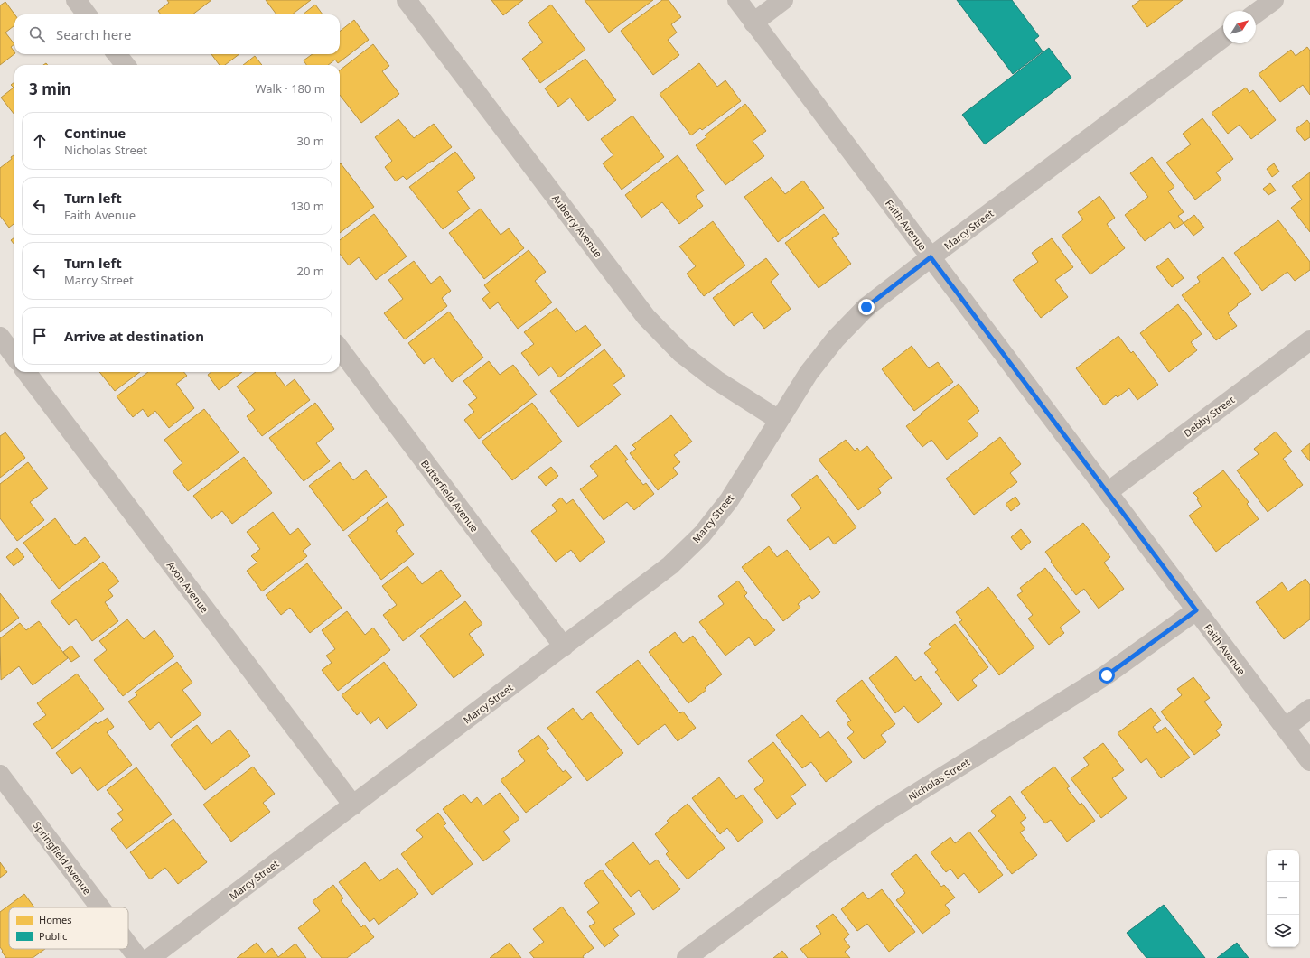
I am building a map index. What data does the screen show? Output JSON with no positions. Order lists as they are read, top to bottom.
{
  "streets": {
    "street": [
      "Faith Avenue",
      "Auberry Avenue",
      "Marcy Street",
      "Debby Street",
      "Butterfield Avenue",
      "Avon Avenue",
      "Nicholas Street",
      "Springfield Avenue"
    ]
  },
  "crossings": [
    ["Faith Avenue", "Marcy Street"],
    ["Faith Avenue", "Debby Street"],
    ["Faith Avenue", "Nicholas Street"],
    ["Auberry Avenue", "Marcy Street"],
    ["Marcy Street", "Butterfield Avenue"],
    ["Marcy Street", "Avon Avenue"]
  ],
  "legend": ["Homes", "Public"],
  "north": "top right",
  "page": {
    "search": "Search here",
    "heading": ["3 min", "Walk · 180 m"],
    "list": [
      ["Continue", "Nicholas Street", "30 m"],
      ["Turn left", "Faith Avenue", "130 m"],
      ["Turn left", "Marcy Street", "20 m"],
      "Arrive at destination"
    ],
    "map_buttons": ["+", "−"]
  }
}
